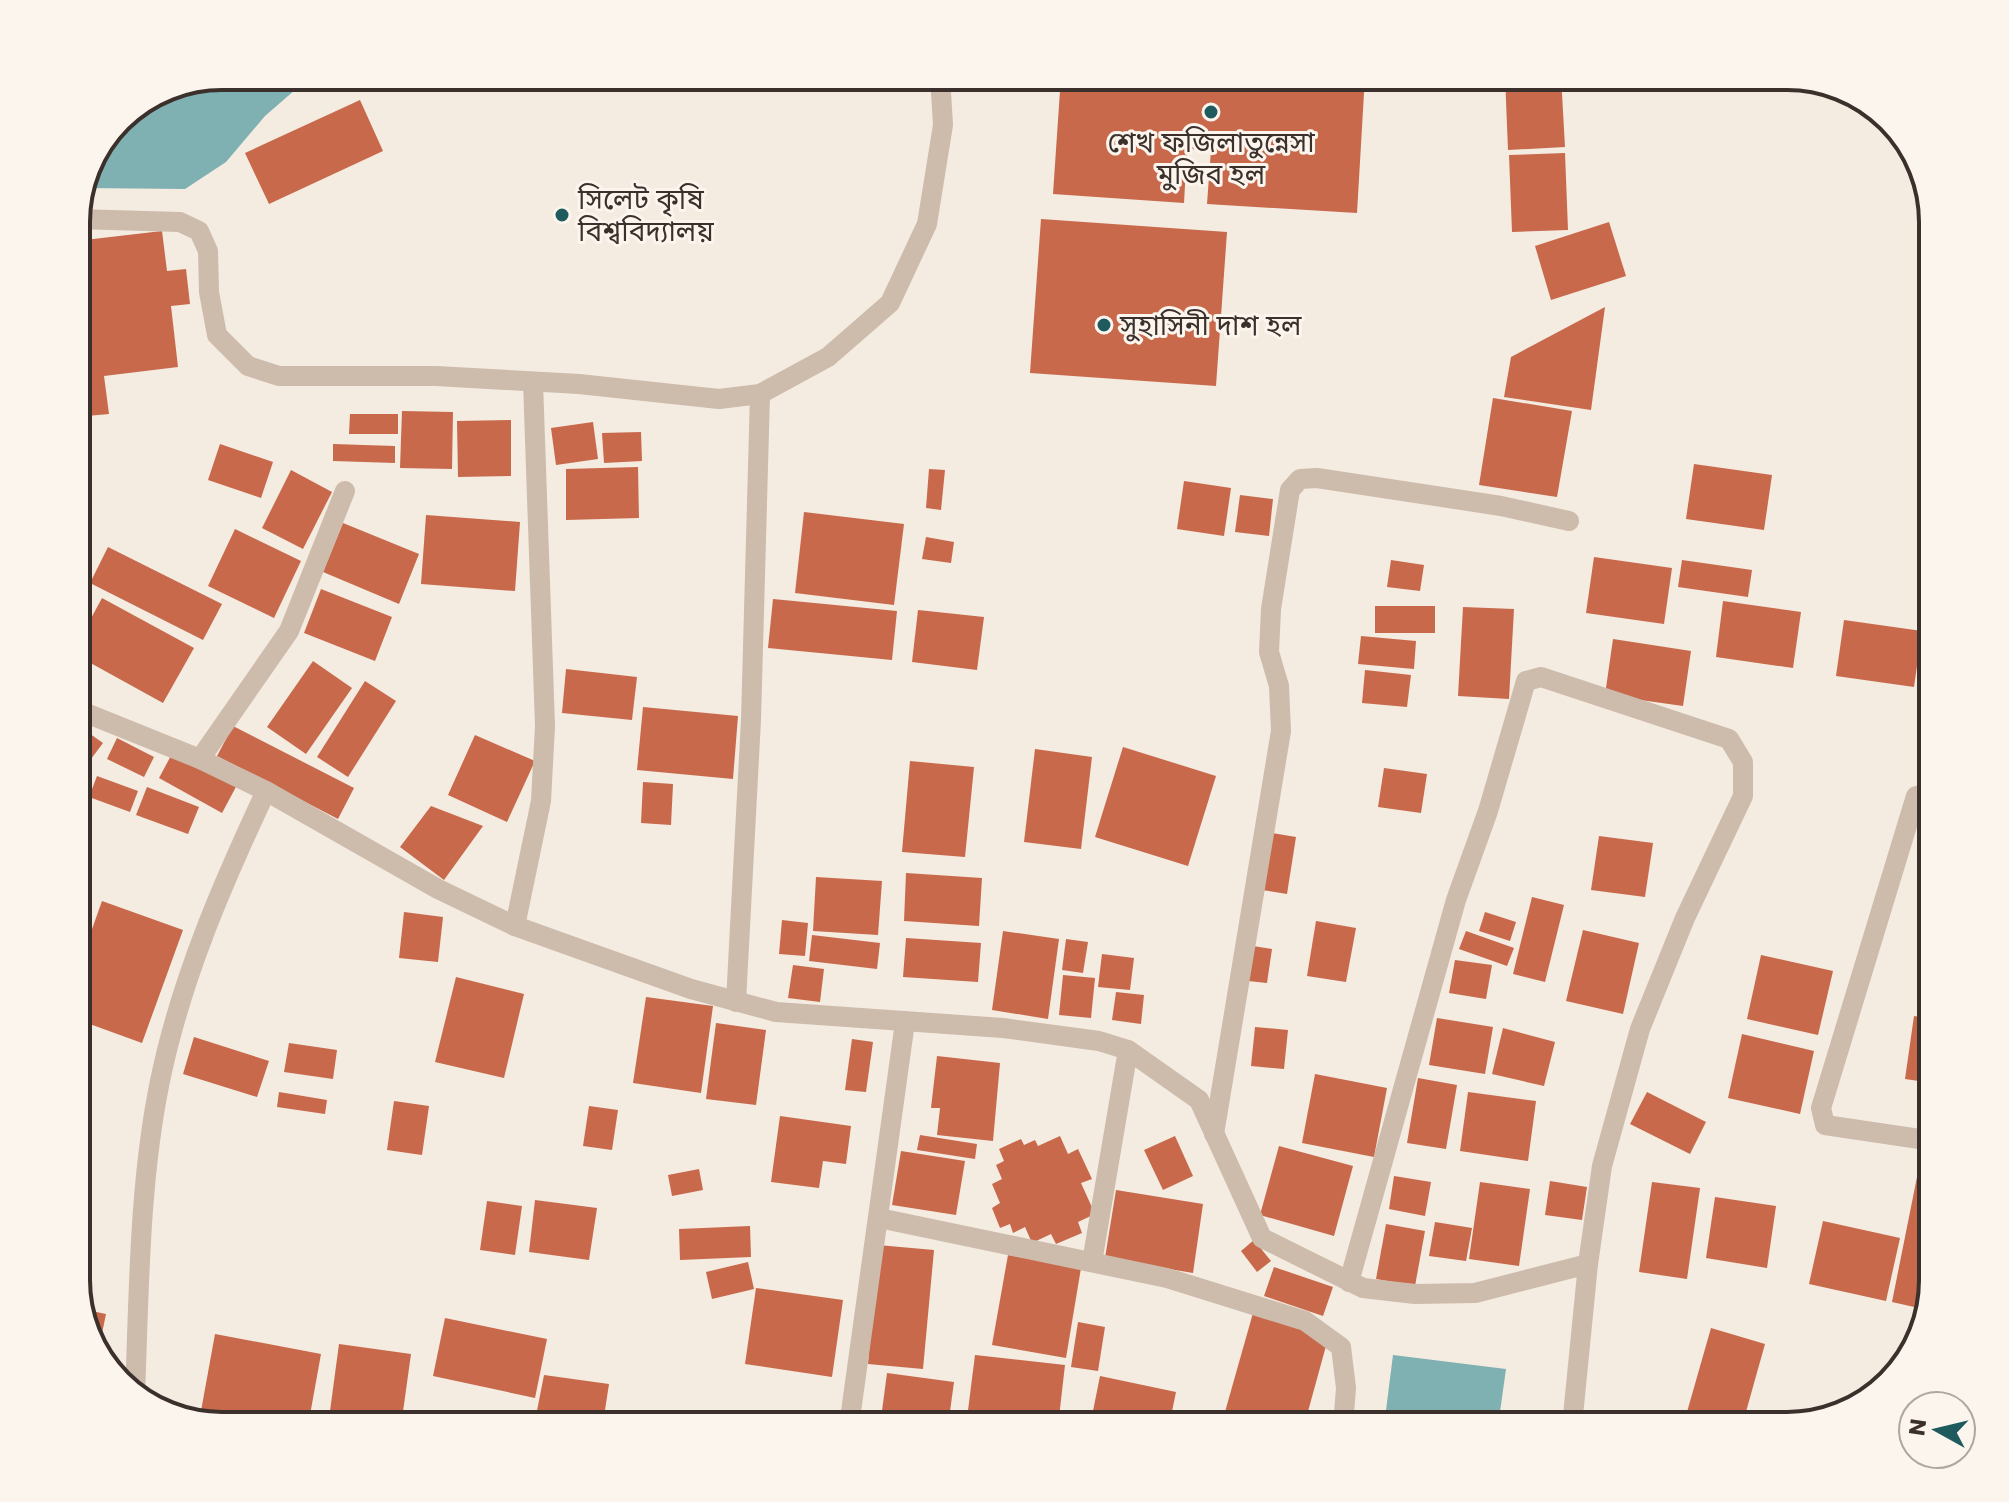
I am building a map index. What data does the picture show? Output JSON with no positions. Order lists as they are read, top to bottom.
{
  "places": ["শেখ ফজিলাতুন্নেসা মুজিব হল", "সিলেট কৃষি বিশ্ববিদ্যালয়", "সুহাসিনী দাশ হল"],
  "north": "left"
}
